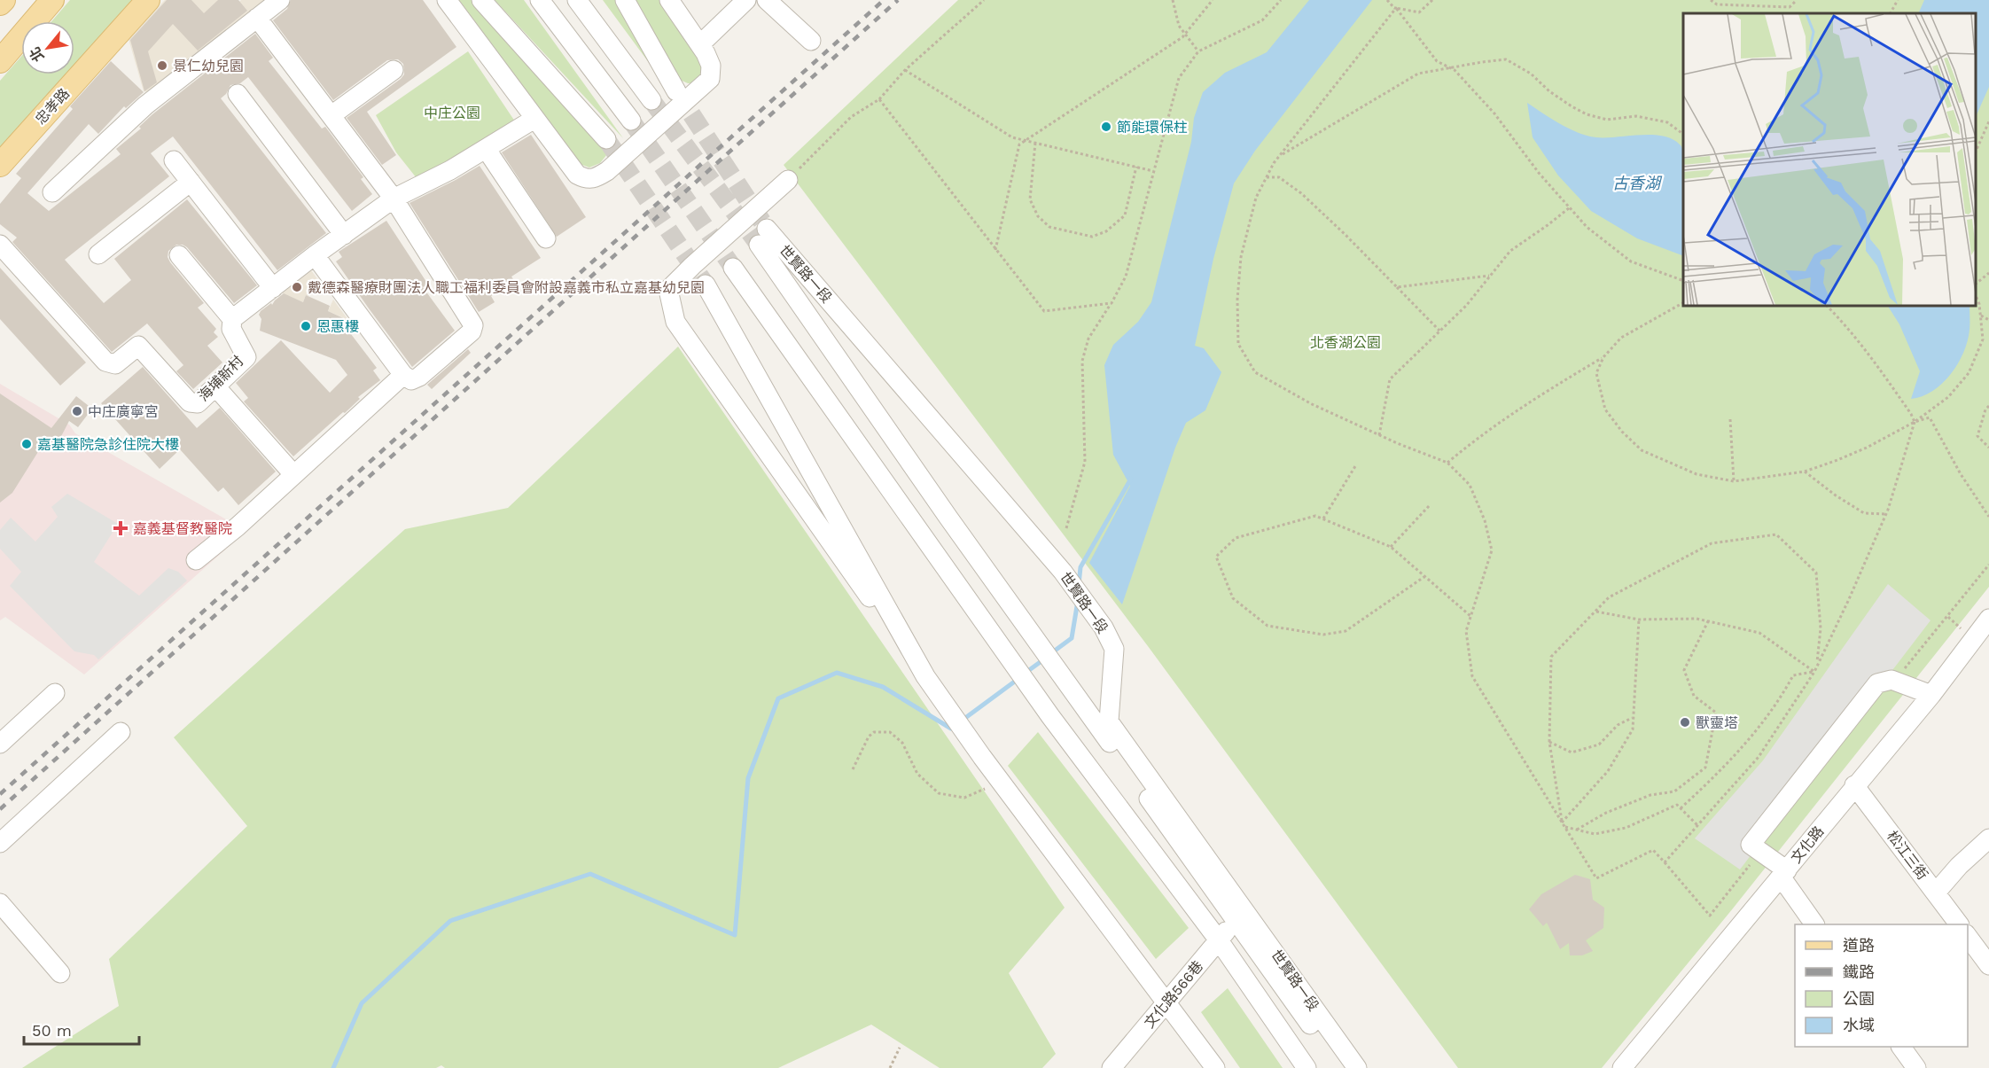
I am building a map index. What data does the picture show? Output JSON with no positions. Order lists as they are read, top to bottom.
{
  "streets": {
    "main road": ["忠孝路"],
    "street": [
      "世賢路一段",
      "海埔新村",
      "文化路",
      "松江三街",
      "文化路566巷"
    ]
  },
  "crossings": [
    ["世賢路一段", "文化路566巷"],
    ["文化路", "松江三街"]
  ],
  "water": ["古香湖"],
  "parks": ["中庄公園", "北香湖公園"],
  "places": {
    "other": [
      "景仁幼兒園",
      "節能環保柱",
      "戴德森醫療財團法人職工福利委員會附設嘉義市私立嘉基幼兒園",
      "恩惠樓",
      "中庄廣寧宮",
      "嘉基醫院急診住院大樓",
      "獸靈塔"
    ],
    "health": ["嘉義基督教醫院"]
  },
  "legend": [
    "道路",
    "鐵路",
    "公園",
    "水域"
  ],
  "scale_bar": "50 m",
  "north": "bottom left"
}
